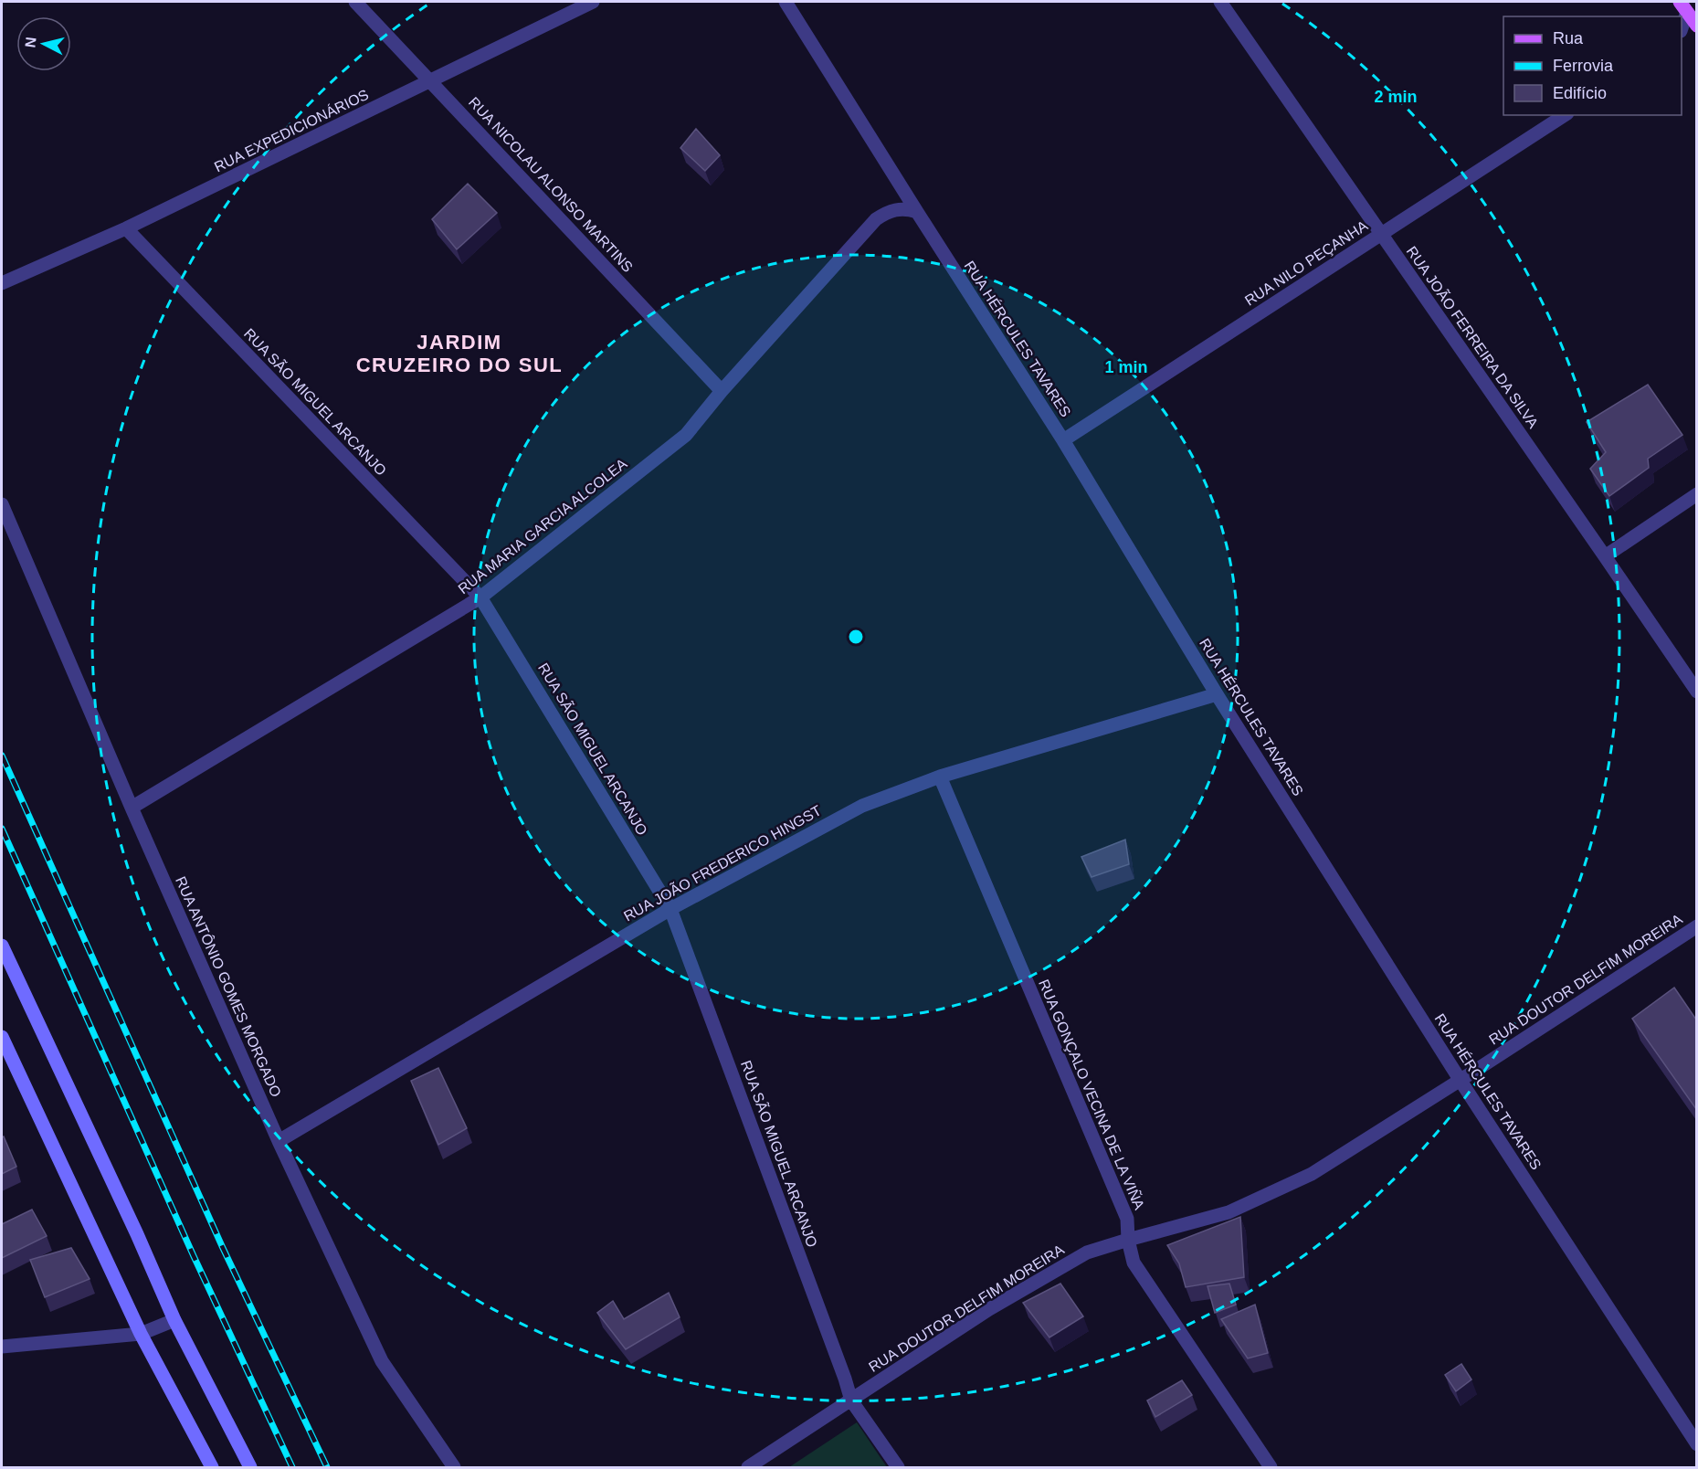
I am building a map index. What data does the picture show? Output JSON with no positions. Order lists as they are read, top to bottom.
{
  "streets": {
    "street": [
      "RUA EXPEDICIONÁRIOS",
      "RUA NICOLAU ALONSO MARTINS",
      "RUA NILO PEÇANHA",
      "RUA JOÃO FERREIRA DA SILVA",
      "RUA HÉRCULES TAVARES",
      "RUA SÃO MIGUEL ARCANJO",
      "RUA MARIA GARCIA ALCOLEA",
      "RUA JOÃO FREDERICO HINGST",
      "RUA DOUTOR DELFIM MOREIRA",
      "RUA ANTÔNIO GOMES MORGADO",
      "RUA GONÇALO VECINA DE LA VIÑA"
    ]
  },
  "crossings": [
    ["RUA EXPEDICIONÁRIOS", "RUA NICOLAU ALONSO MARTINS"],
    ["RUA EXPEDICIONÁRIOS", "RUA SÃO MIGUEL ARCANJO"],
    ["RUA NICOLAU ALONSO MARTINS", "RUA MARIA GARCIA ALCOLEA"],
    ["RUA NILO PEÇANHA", "RUA JOÃO FERREIRA DA SILVA"],
    ["RUA NILO PEÇANHA", "RUA HÉRCULES TAVARES"],
    ["RUA HÉRCULES TAVARES", "RUA MARIA GARCIA ALCOLEA"],
    ["RUA HÉRCULES TAVARES", "RUA JOÃO FREDERICO HINGST"],
    ["RUA HÉRCULES TAVARES", "RUA DOUTOR DELFIM MOREIRA"],
    ["RUA SÃO MIGUEL ARCANJO", "RUA MARIA GARCIA ALCOLEA"],
    ["RUA SÃO MIGUEL ARCANJO", "RUA JOÃO FREDERICO HINGST"],
    ["RUA SÃO MIGUEL ARCANJO", "RUA DOUTOR DELFIM MOREIRA"],
    ["RUA MARIA GARCIA ALCOLEA", "RUA ANTÔNIO GOMES MORGADO"],
    ["RUA JOÃO FREDERICO HINGST", "RUA ANTÔNIO GOMES MORGADO"],
    ["RUA JOÃO FREDERICO HINGST", "RUA GONÇALO VECINA DE LA VIÑA"],
    ["RUA DOUTOR DELFIM MOREIRA", "RUA GONÇALO VECINA DE LA VIÑA"]
  ],
  "districts": ["JARDIM CRUZEIRO DO SUL"],
  "legend": ["Rua", "Ferrovia", "Edifício"],
  "north": "left",
  "rings": ["2 min", "1 min"]
}
